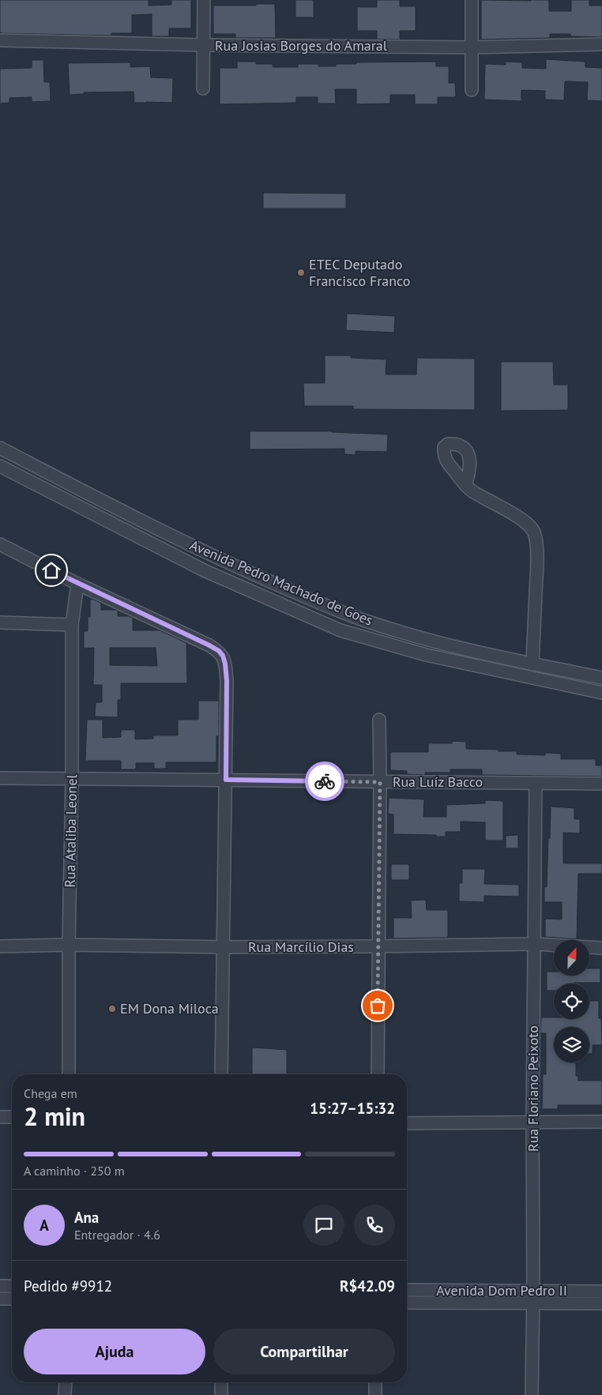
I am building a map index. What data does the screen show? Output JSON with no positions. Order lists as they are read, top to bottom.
{
  "streets": {
    "street": [
      "Rua Josias Borges do Amaral",
      "Avenida Pedro Machado de Goes",
      "Rua Luíz Bacco",
      "Rua Ataliba Leonel",
      "Rua Marcílio Dias",
      "Rua Floriano Peixoto",
      "Avenida Dom Pedro II"
    ]
  },
  "crossings": [
    ["Rua Luíz Bacco", "Rua Ataliba Leonel"],
    ["Rua Luíz Bacco", "Rua Floriano Peixoto"],
    ["Rua Ataliba Leonel", "Rua Marcílio Dias"],
    ["Rua Marcílio Dias", "Rua Floriano Peixoto"],
    ["Rua Floriano Peixoto", "Avenida Dom Pedro II"]
  ],
  "places": ["ETEC Deputado Francisco Franco", "EM Dona Miloca"],
  "north": "top",
  "page": {
    "heading": ["2 min", "Chega em", "15:27–15:32"],
    "panel": [
      "Ana",
      "Entregador · 4.6",
      "Pedido #9912",
      "R$42.09"
    ],
    "bar": "A caminho · 250 m",
    "round": "A",
    "buttons": ["Ajuda", "Compartilhar"]
  }
}
